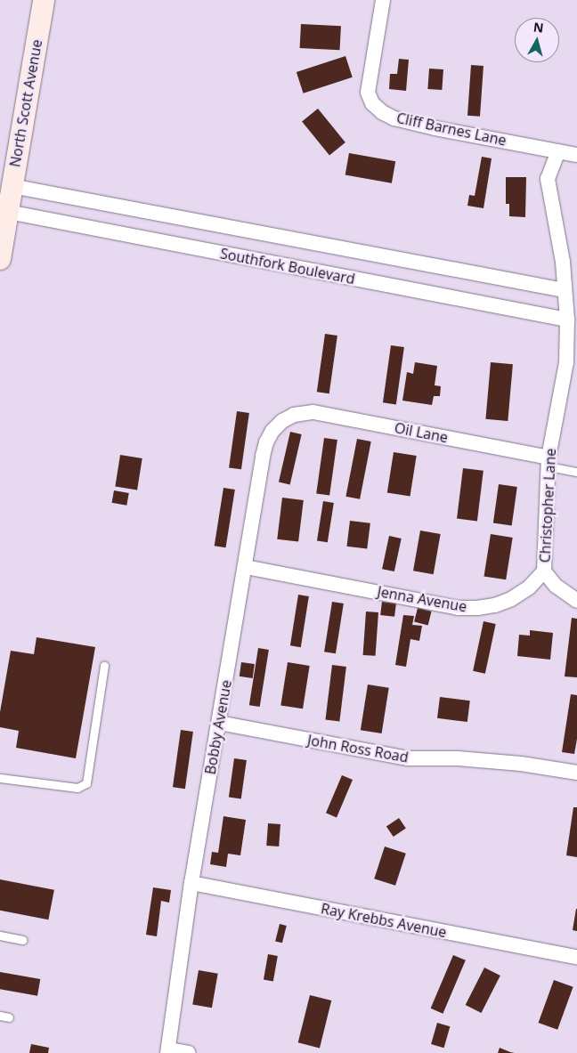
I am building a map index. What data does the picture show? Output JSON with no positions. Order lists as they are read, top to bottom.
{
  "streets": {
    "main road": ["North Scott Avenue"],
    "street": [
      "Cliff Barnes Lane",
      "Southfork Boulevard",
      "Oil Lane",
      "Christopher Lane",
      "Jenna Avenue",
      "Bobby Avenue",
      "John Ross Road",
      "Ray Krebbs Avenue"
    ]
  },
  "crossings": [
    ["North Scott Avenue", "Southfork Boulevard"],
    ["Cliff Barnes Lane", "Christopher Lane"],
    ["Southfork Boulevard", "Christopher Lane"],
    ["Oil Lane", "Christopher Lane"],
    ["Oil Lane", "Bobby Avenue"],
    ["Christopher Lane", "Jenna Avenue"],
    ["Jenna Avenue", "Bobby Avenue"],
    ["Bobby Avenue", "John Ross Road"],
    ["Bobby Avenue", "Ray Krebbs Avenue"]
  ],
  "north": "top"
}
